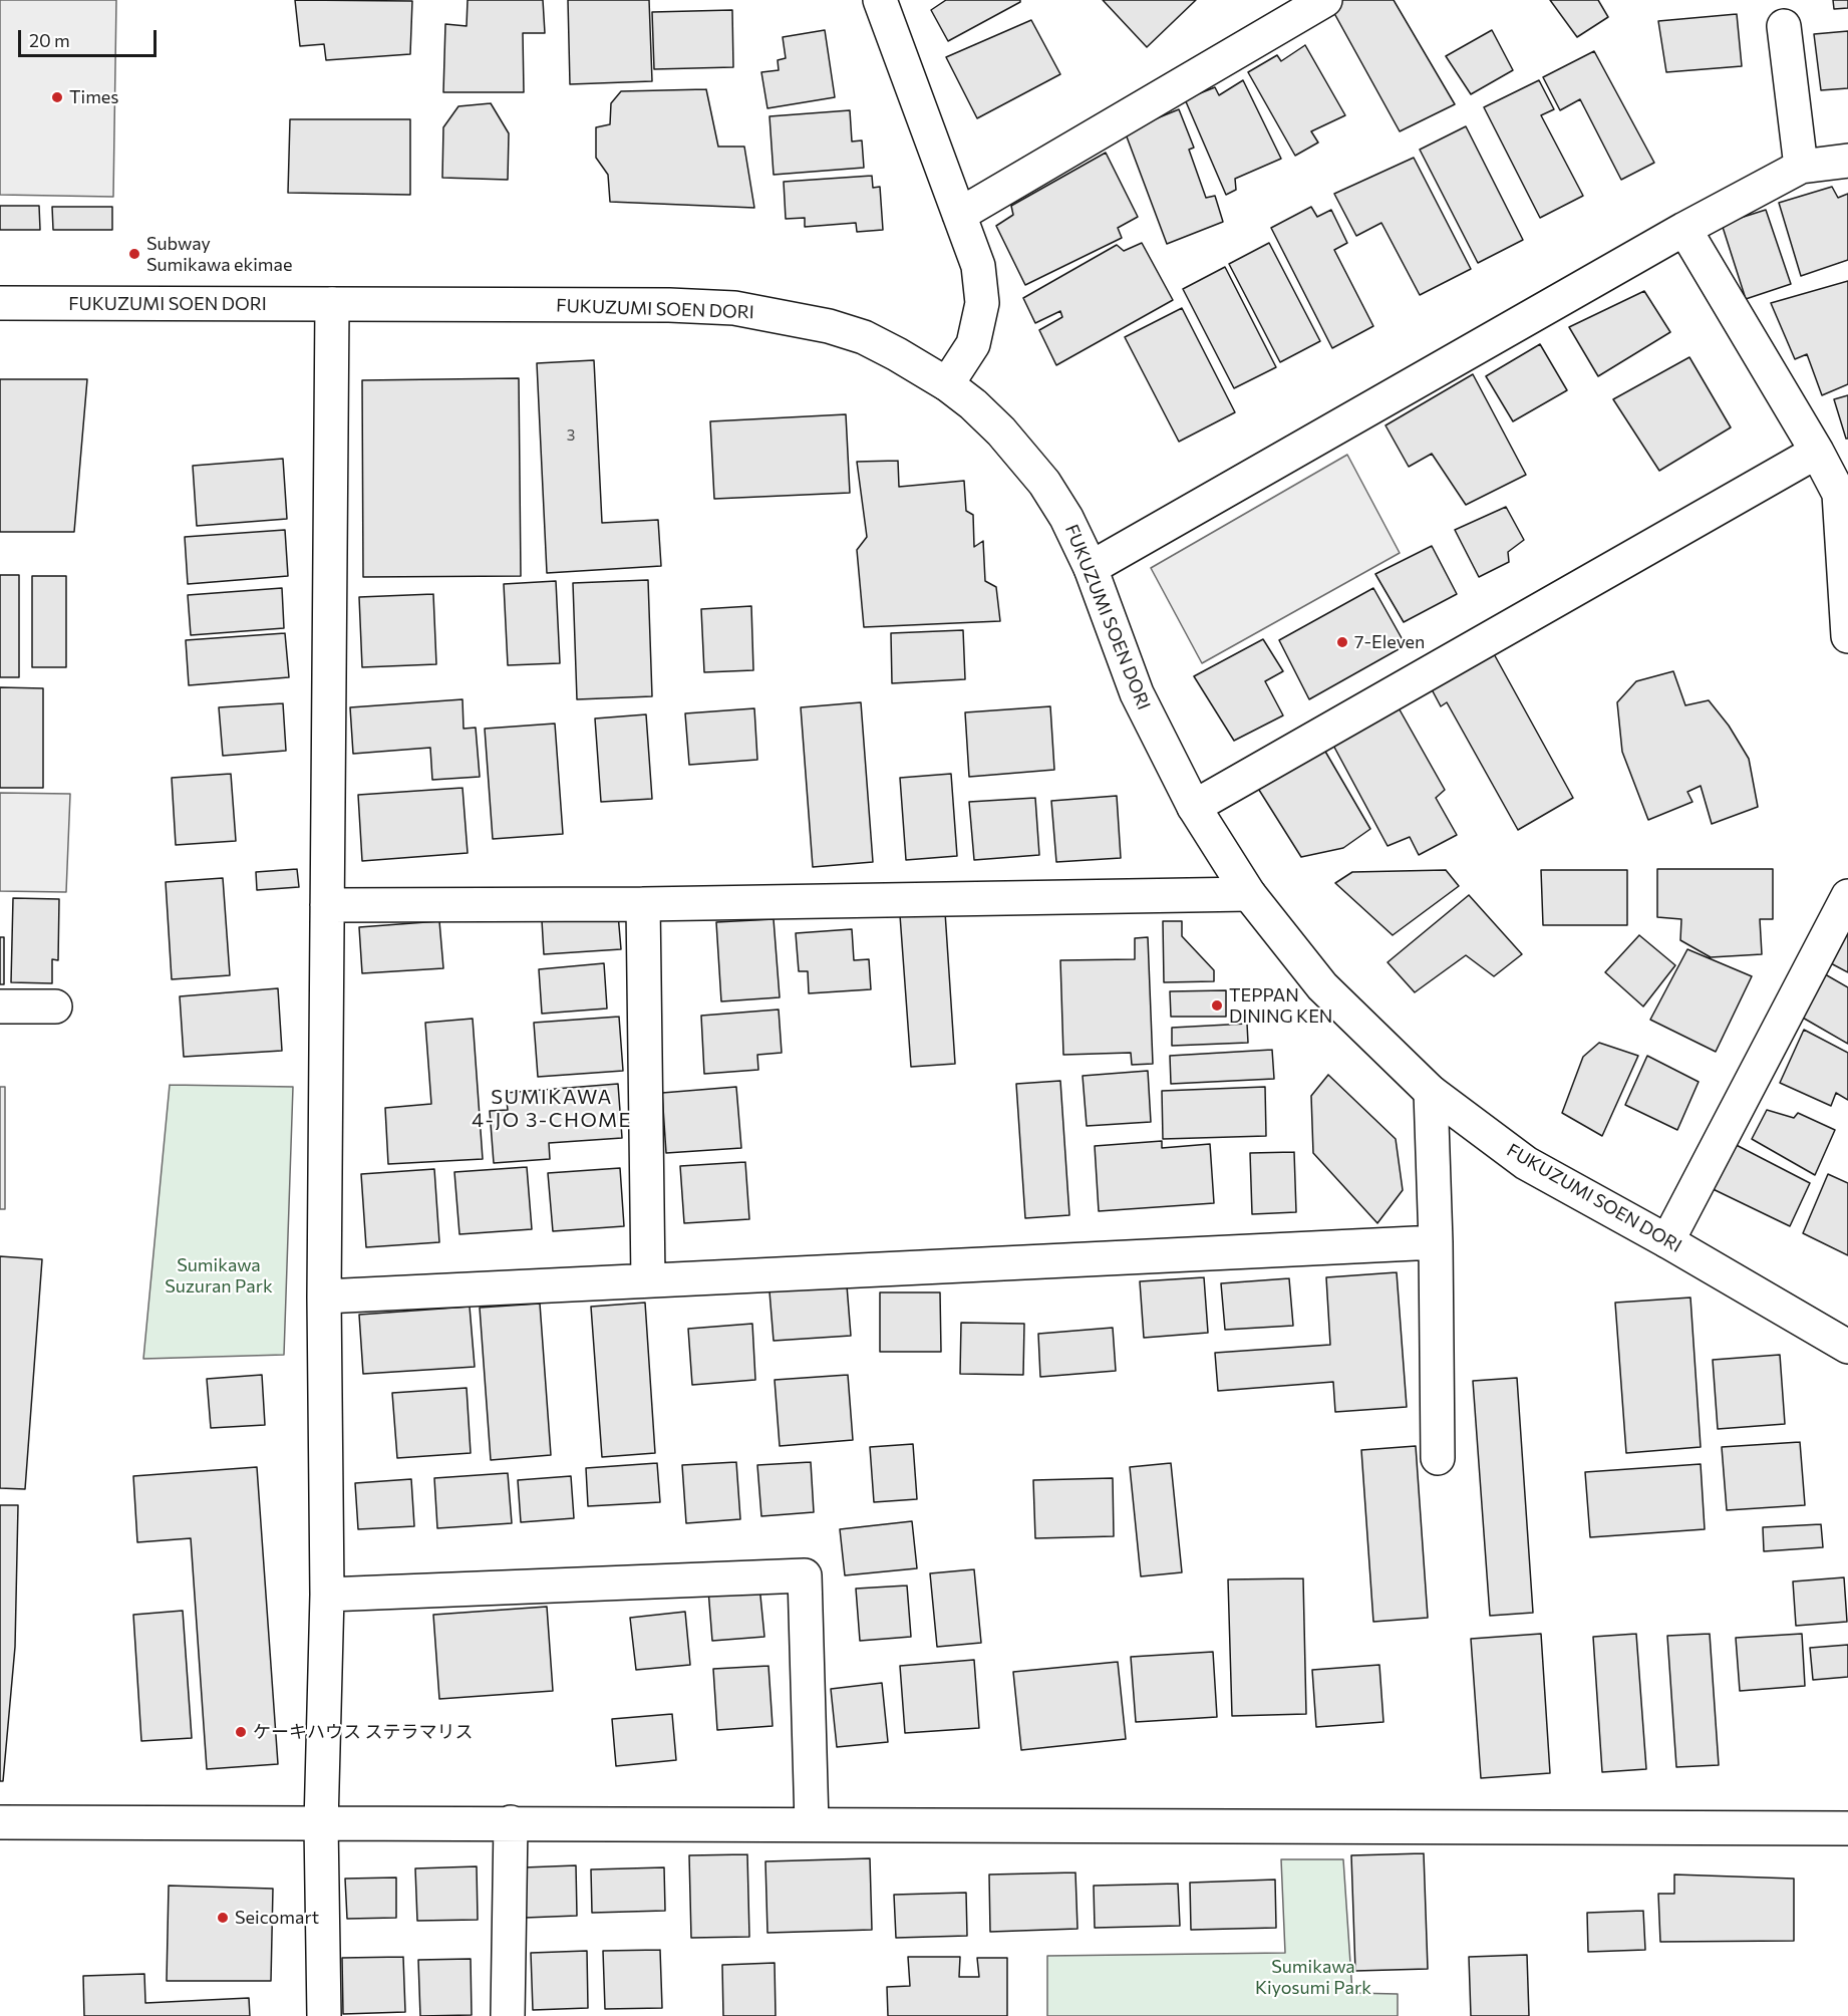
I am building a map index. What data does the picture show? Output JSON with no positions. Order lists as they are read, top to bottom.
{
  "streets": {
    "street": ["FUKUZUMI SOEN DORI"]
  },
  "districts": ["SUMIKAWA 4-JO 3-CHOME"],
  "parks": ["Sumikawa Suzuran Park", "Sumikawa Kiyosumi Park"],
  "places": [
    "Times",
    "Subway Sumikawa ekimae",
    "7-Eleven",
    "TEPPAN DINING KEN",
    "ケーキハウス ステラマリス",
    "Seicomart"
  ],
  "house_numbers": ["3"],
  "scale_bar": "20 m"
}
